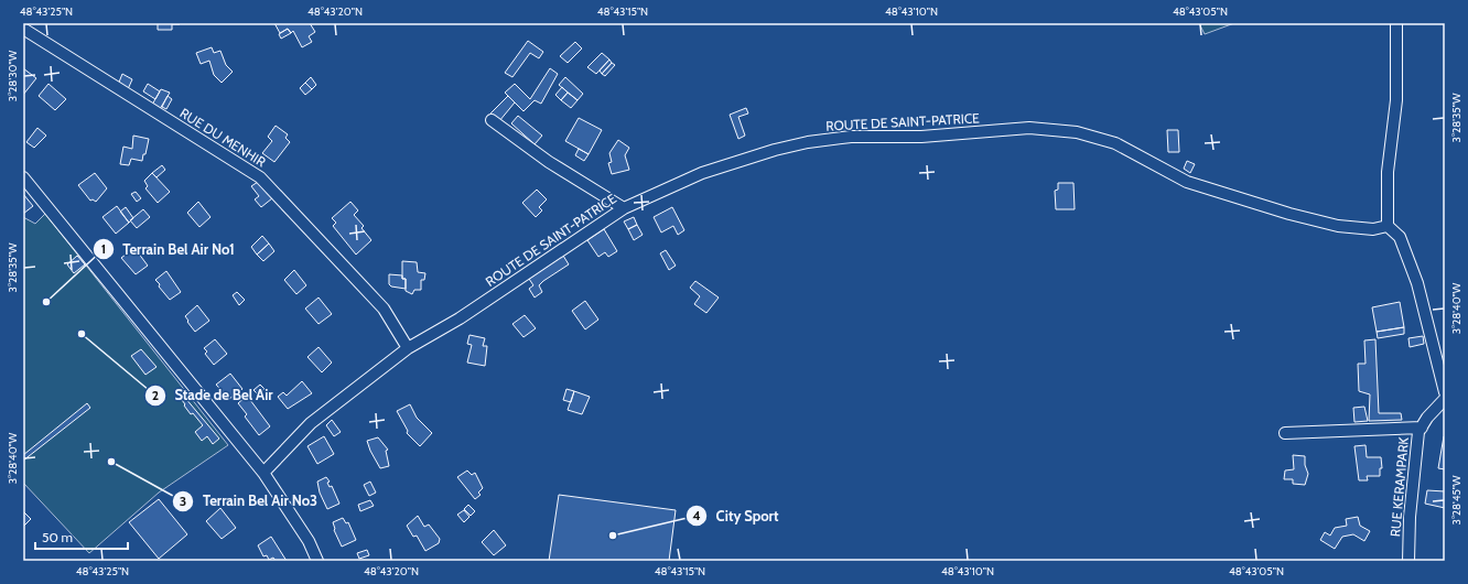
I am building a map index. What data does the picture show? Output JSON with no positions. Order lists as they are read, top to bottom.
{
  "streets": {
    "street": ["ROUTE DE SAINT-PATRICE", "RUE DU MENHIR", "RUE KERAMPARK"]
  },
  "crossings": [
    ["ROUTE DE SAINT-PATRICE", "RUE DU MENHIR"]
  ],
  "places": [
    "Terrain Bel Air No1",
    "Stade de Bel Air",
    "Terrain Bel Air No3",
    "City Sport"
  ],
  "scale_bar": "50 m",
  "coordinates": [
    "48°43'25\"N",
    "48°43'20\"N",
    "48°43'15\"N",
    "48°43'10\"N",
    "48°43'05\"N",
    "3°28'30\"W",
    "3°28'35\"W",
    "3°28'40\"W",
    "3°28'45\"W"
  ]
}
